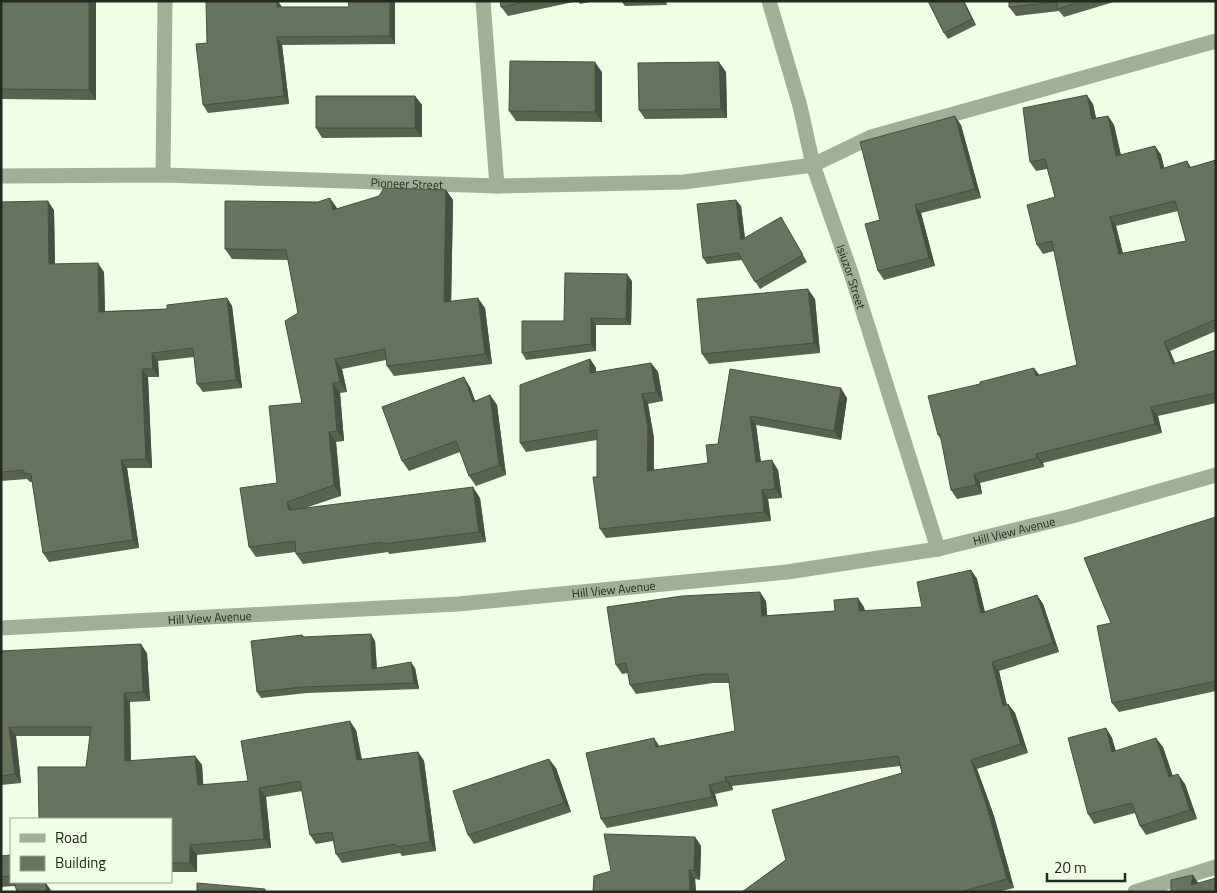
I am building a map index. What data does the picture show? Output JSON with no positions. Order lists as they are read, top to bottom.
{
  "streets": {
    "street": ["Pioneer Street", "Isiuzor Street", "Hill View Avenue"]
  },
  "crossings": [
    ["Pioneer Street", "Isiuzor Street"],
    ["Isiuzor Street", "Hill View Avenue"]
  ],
  "legend": ["Road", "Building"],
  "scale_bar": "20 m"
}
